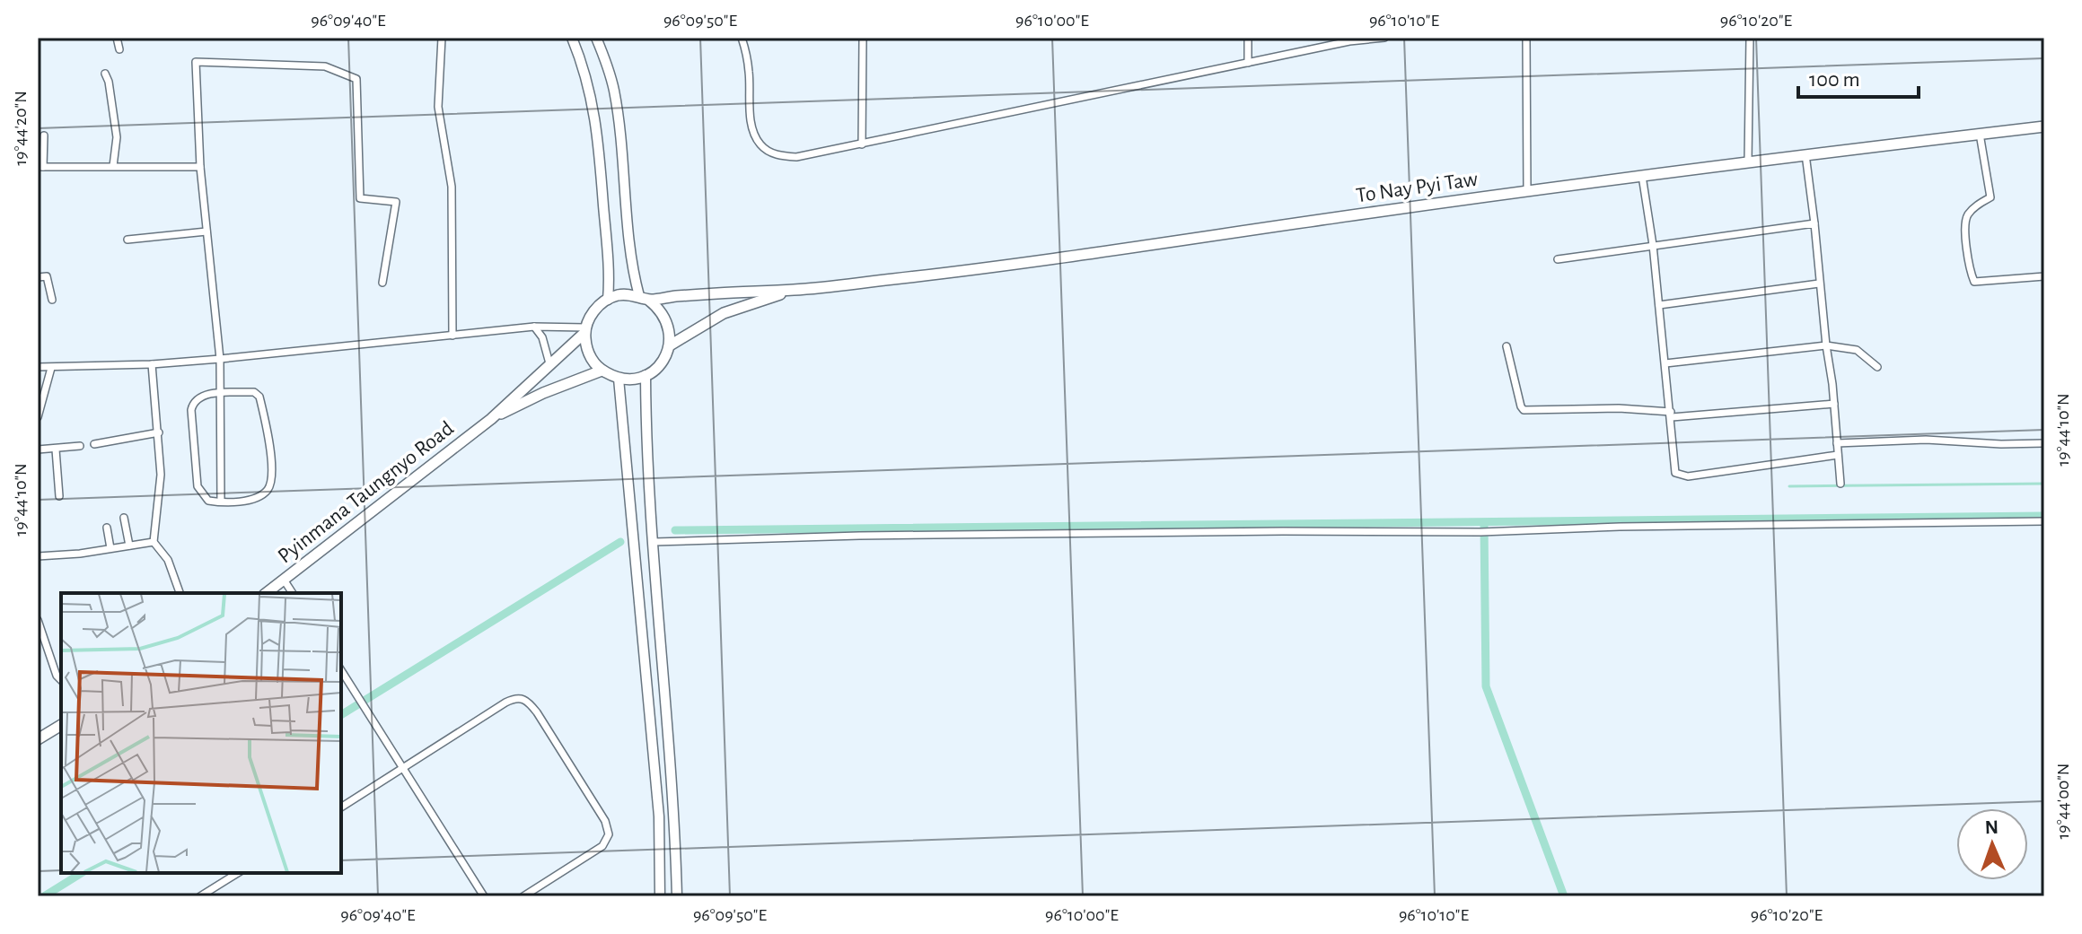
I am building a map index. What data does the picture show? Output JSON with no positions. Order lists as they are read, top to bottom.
{
  "streets": {
    "main road": ["To Nay Pyi Taw", "Pyinmana Taungnyo Road"]
  },
  "scale_bar": "100 m",
  "north": "top",
  "coordinates": [
    "96°09'40\"E",
    "96°09'50\"E",
    "96°10'00\"E",
    "96°10'10\"E",
    "96°10'20\"E",
    "19°44'20\"N",
    "19°44'10\"N",
    "19°44'00\"N"
  ]
}
